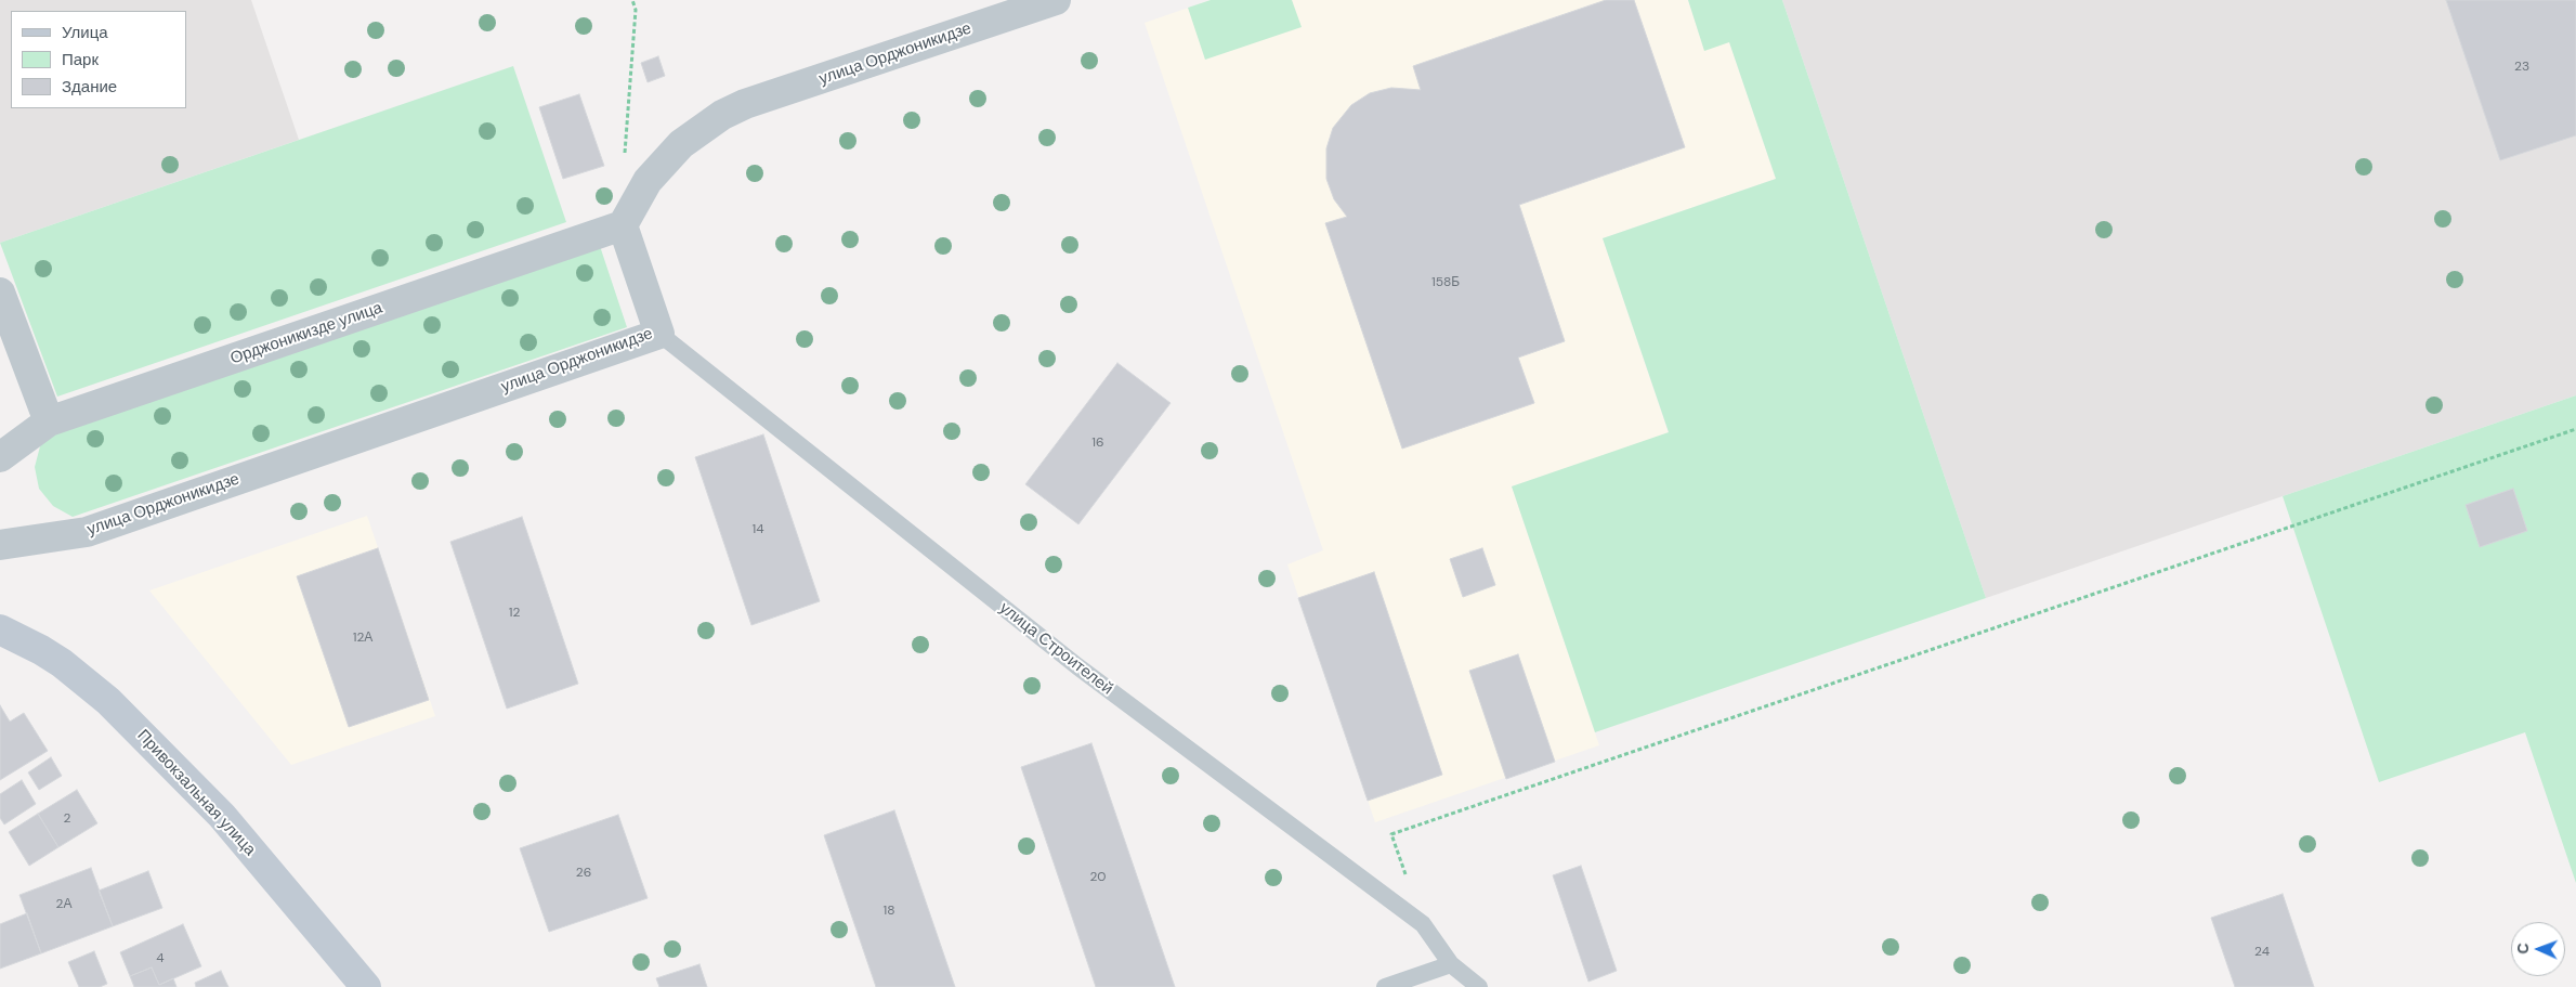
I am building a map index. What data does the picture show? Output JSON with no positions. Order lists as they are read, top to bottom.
{
  "streets": {
    "main road": ["Привокзальная улица"],
    "street": ["улица Орджоникидзе", "Орджоникизде улица"],
    "lane": ["улица Строителей"]
  },
  "crossings": [
    ["улица Орджоникидзе", "Орджоникизде улица"],
    ["улица Орджоникидзе", "улица Строителей"]
  ],
  "house_numbers": [
    "23",
    "158Б",
    "16",
    "14",
    "12",
    "12А",
    "2",
    "26",
    "20",
    "2А",
    "18",
    "24",
    "4"
  ],
  "legend": ["Улица", "Парк", "Здание"],
  "north": "left"
}
